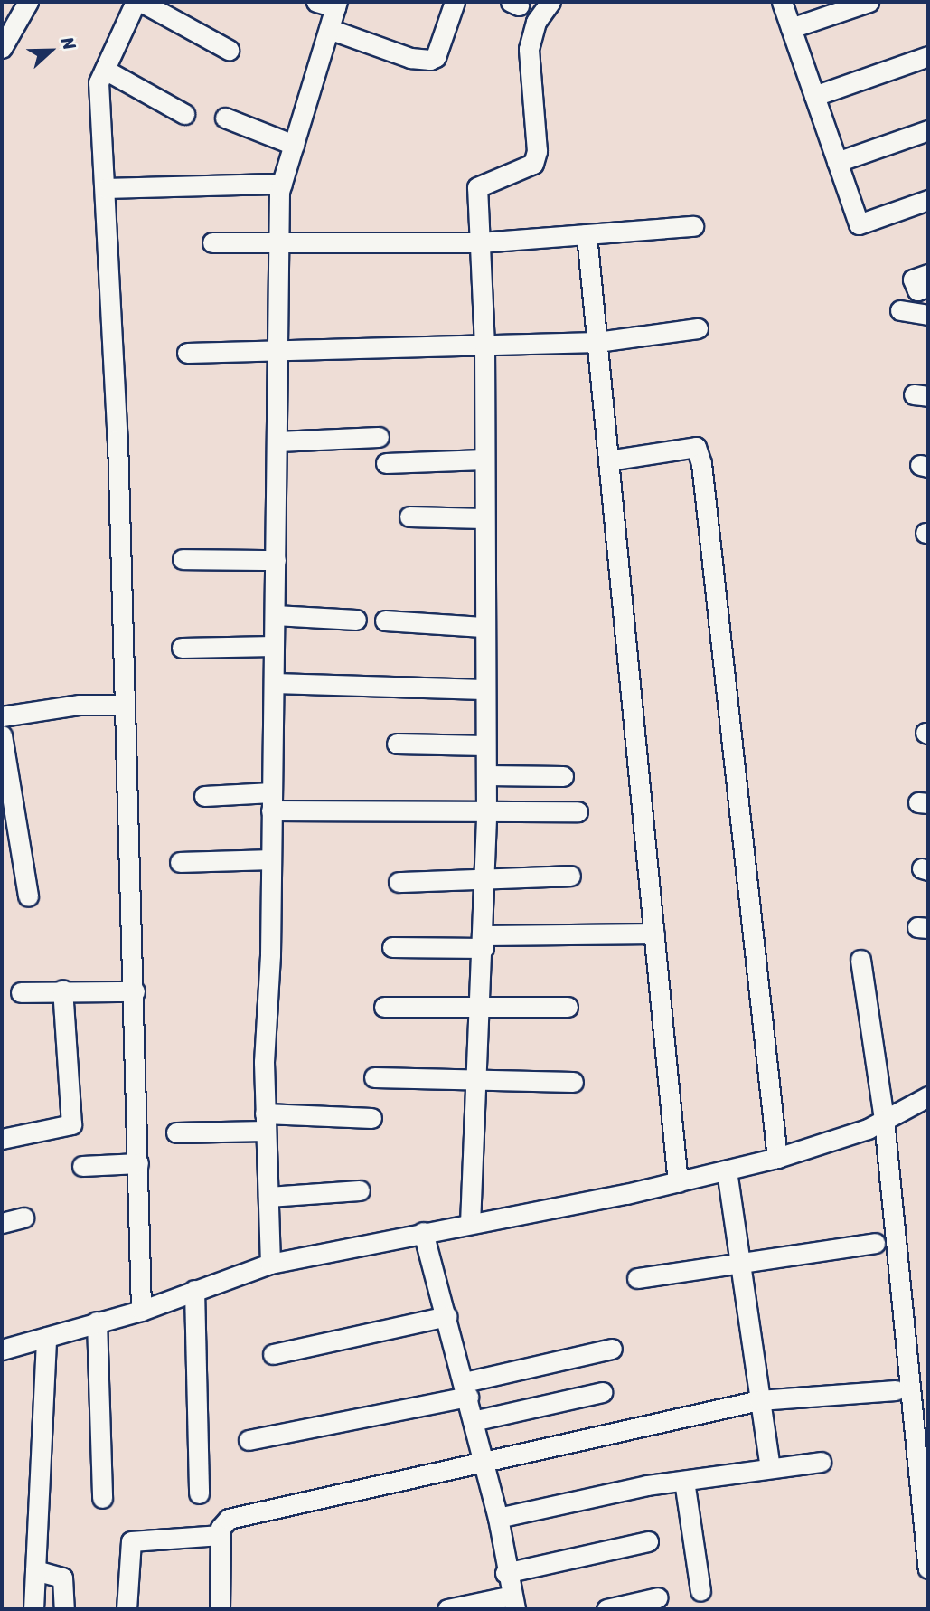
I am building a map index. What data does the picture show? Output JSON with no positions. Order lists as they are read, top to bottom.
{
  "north": "right"
}
